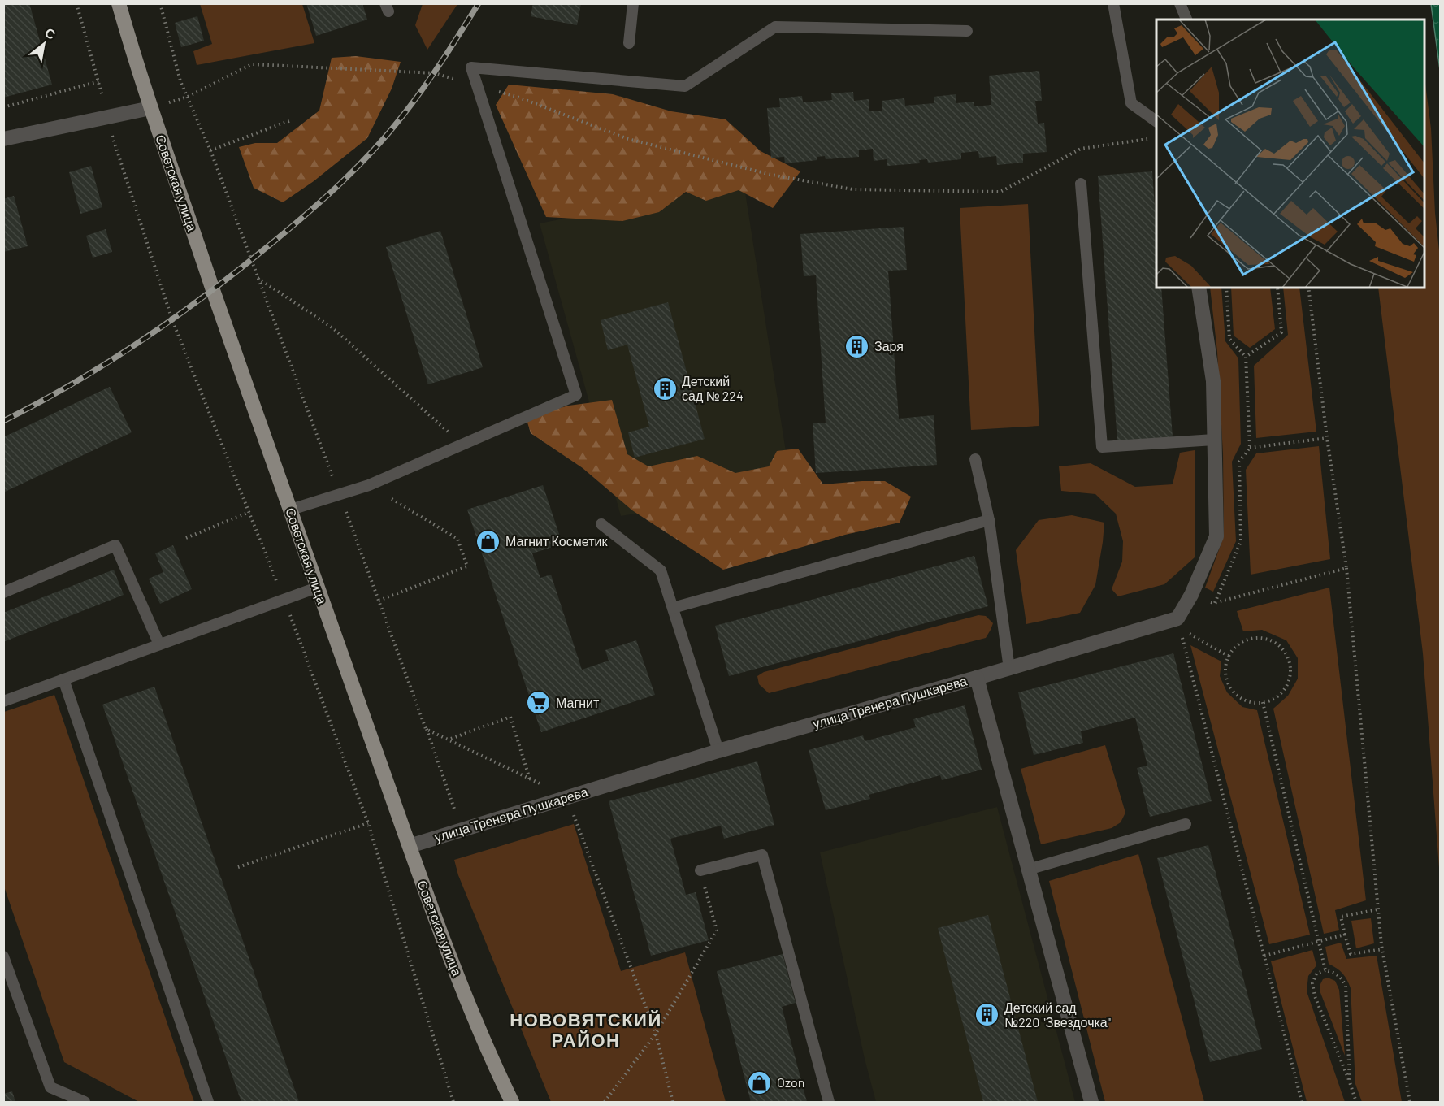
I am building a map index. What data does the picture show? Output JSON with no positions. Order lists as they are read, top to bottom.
{
  "streets": {
    "main road": ["Советская улица"],
    "street": ["улица Тренера Пушкарева"]
  },
  "crossings": [
    ["Советская улица", "улица Тренера Пушкарева"]
  ],
  "districts": ["НОВОВЯТСКИЙ РАЙОН"],
  "places": {
    "building": ["Заря", "Детский сад № 224", "Детский сад №220 \"Звездочка\""],
    "shop": ["Магнит Косметик", "Ozon"],
    "supermarket": ["Магнит"]
  },
  "north": "top right"
}
